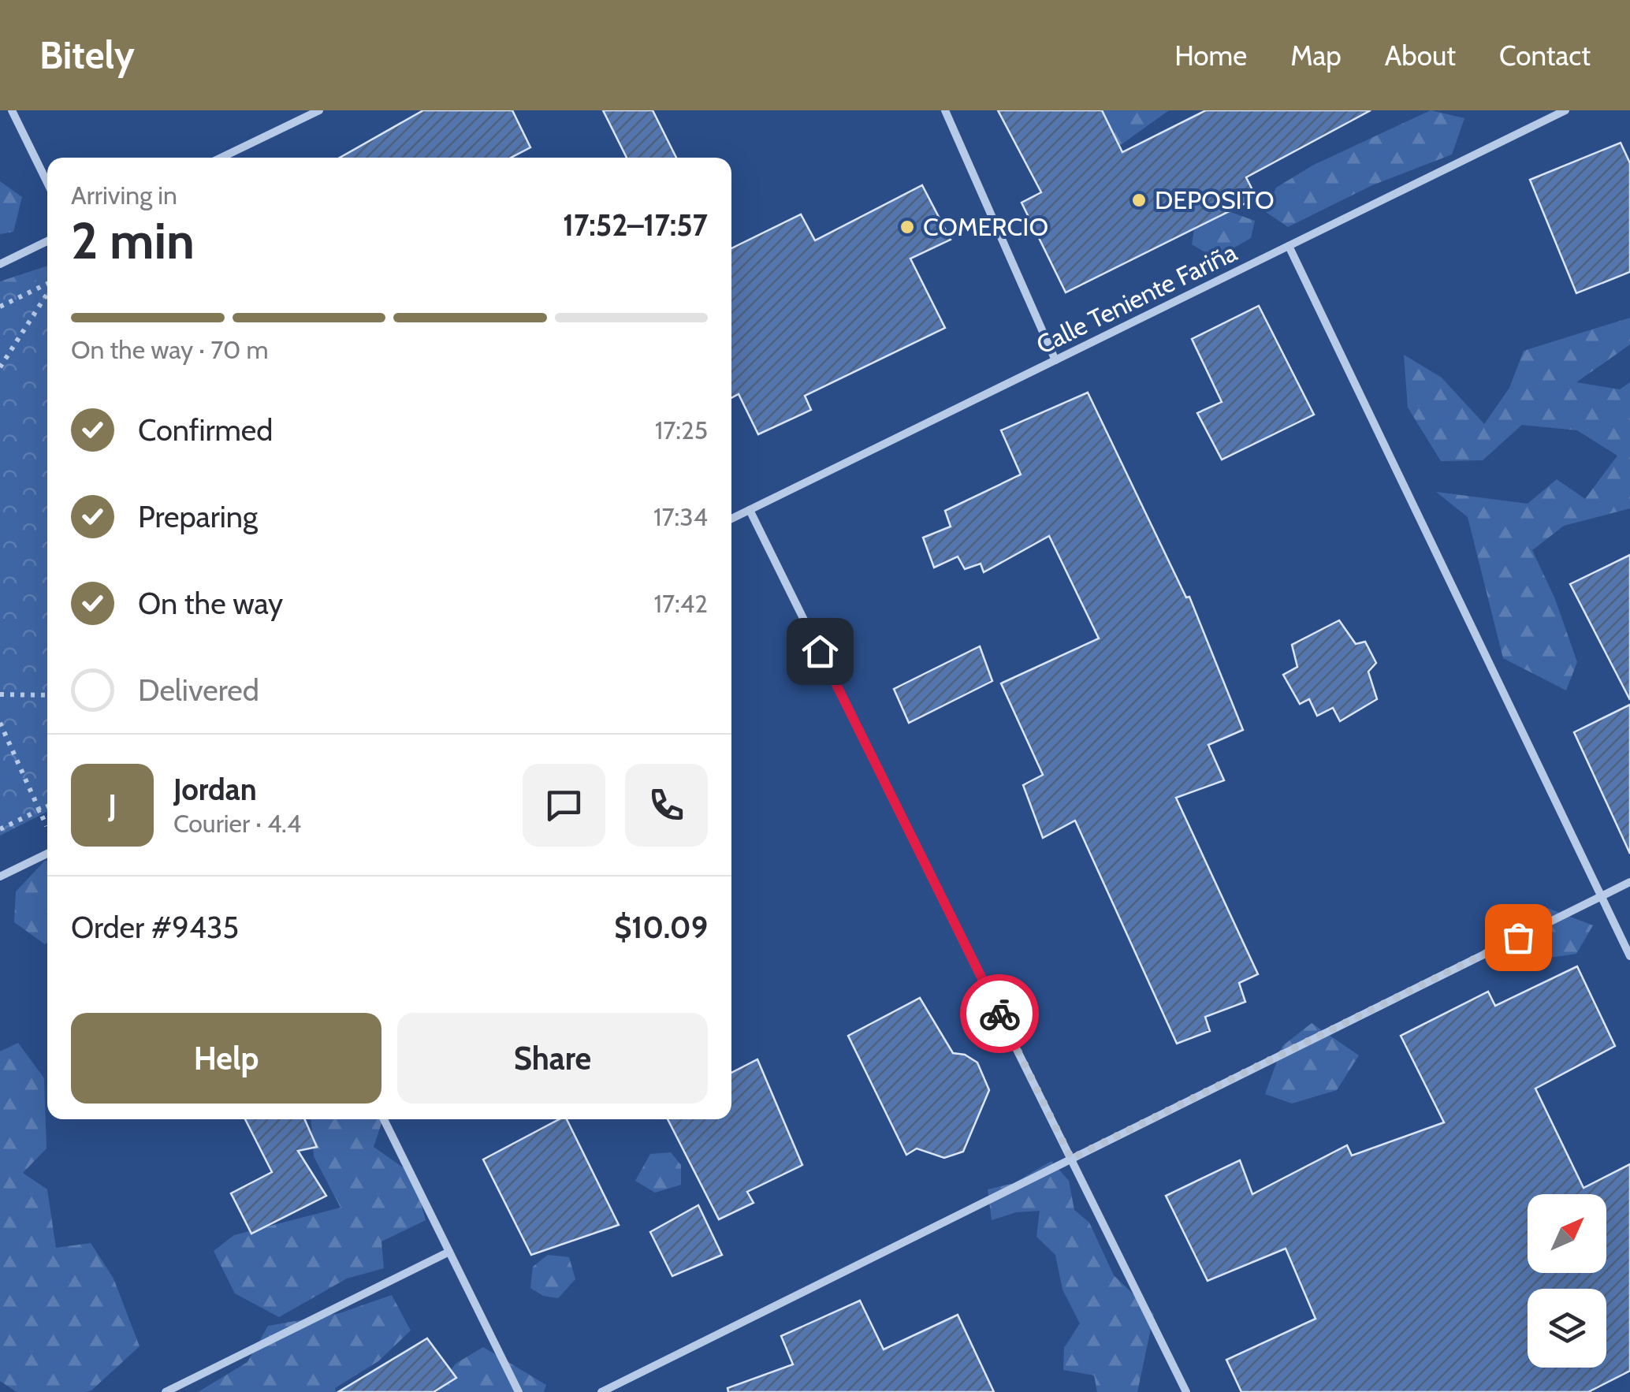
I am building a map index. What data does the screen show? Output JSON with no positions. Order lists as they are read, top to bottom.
{
  "streets": {
    "street": ["Calle Teniente Fariña"]
  },
  "places": ["DEPOSITO", "COMERCIO"],
  "north": "top right",
  "page": {
    "header": "Bitely",
    "nav": [
      "Home",
      "Map",
      "About",
      "Contact"
    ],
    "heading": ["2 min", "Arriving in", "17:52–17:57"],
    "panel": [
      "Jordan",
      "Courier · 4.4",
      "Order #9435",
      "$10.09"
    ],
    "bar": "On the way · 70 m",
    "list": [
      ["Confirmed", "17:25"],
      ["Preparing", "17:34"],
      ["On the way", "17:42"],
      "Delivered"
    ],
    "round": "J",
    "buttons": ["Help", "Share"]
  }
}
